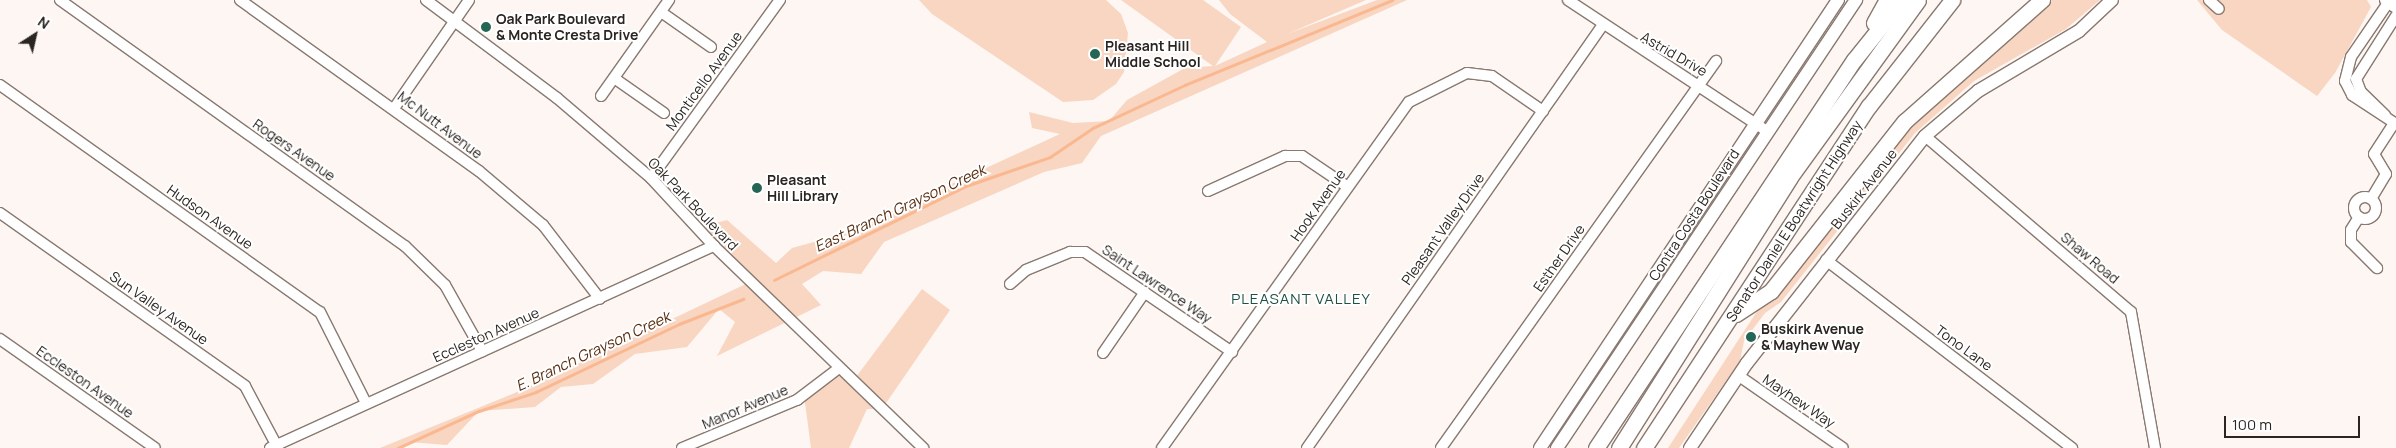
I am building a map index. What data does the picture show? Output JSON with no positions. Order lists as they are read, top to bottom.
{
  "streets": {
    "highway": ["Senator Daniel E Boatwright Highway"],
    "main road": ["Buskirk Avenue", "Contra Costa Boulevard"],
    "street": [
      "Astrid Drive",
      "Monticello Avenue",
      "Mc Nutt Avenue",
      "Rogers Avenue",
      "Oak Park Boulevard",
      "Hook Avenue",
      "Hudson Avenue",
      "Pleasant Valley Drive",
      "Esther Drive",
      "Shaw Road",
      "Saint Lawrence Way",
      "Sun Valley Avenue",
      "Eccleston Avenue",
      "Tono Lane",
      "Mayhew Way",
      "Manor Avenue"
    ]
  },
  "crossings": [
    ["Astrid Drive", "Contra Costa Boulevard"],
    ["Astrid Drive", "Pleasant Valley Drive"],
    ["Astrid Drive", "Esther Drive"],
    ["Monticello Avenue", "Oak Park Boulevard"],
    ["Mc Nutt Avenue", "Eccleston Avenue"],
    ["Rogers Avenue", "Eccleston Avenue"],
    ["Buskirk Avenue", "Shaw Road"],
    ["Buskirk Avenue", "Tono Lane"],
    ["Buskirk Avenue", "Mayhew Way"],
    ["Oak Park Boulevard", "Eccleston Avenue"],
    ["Oak Park Boulevard", "Manor Avenue"],
    ["Hook Avenue", "Pleasant Valley Drive"],
    ["Hook Avenue", "Saint Lawrence Way"],
    ["Hudson Avenue", "Eccleston Avenue"],
    ["Sun Valley Avenue", "Eccleston Avenue"]
  ],
  "districts": ["PLEASANT VALLEY"],
  "water": ["East Branch Grayson Creek", "E. Branch Grayson Creek"],
  "places": [
    "Oak Park Boulevard & Monte Cresta Drive",
    "Pleasant Hill Middle School",
    "Pleasant Hill Library",
    "Buskirk Avenue & Mayhew Way"
  ],
  "scale_bar": "100 m",
  "north": "top right"
}
